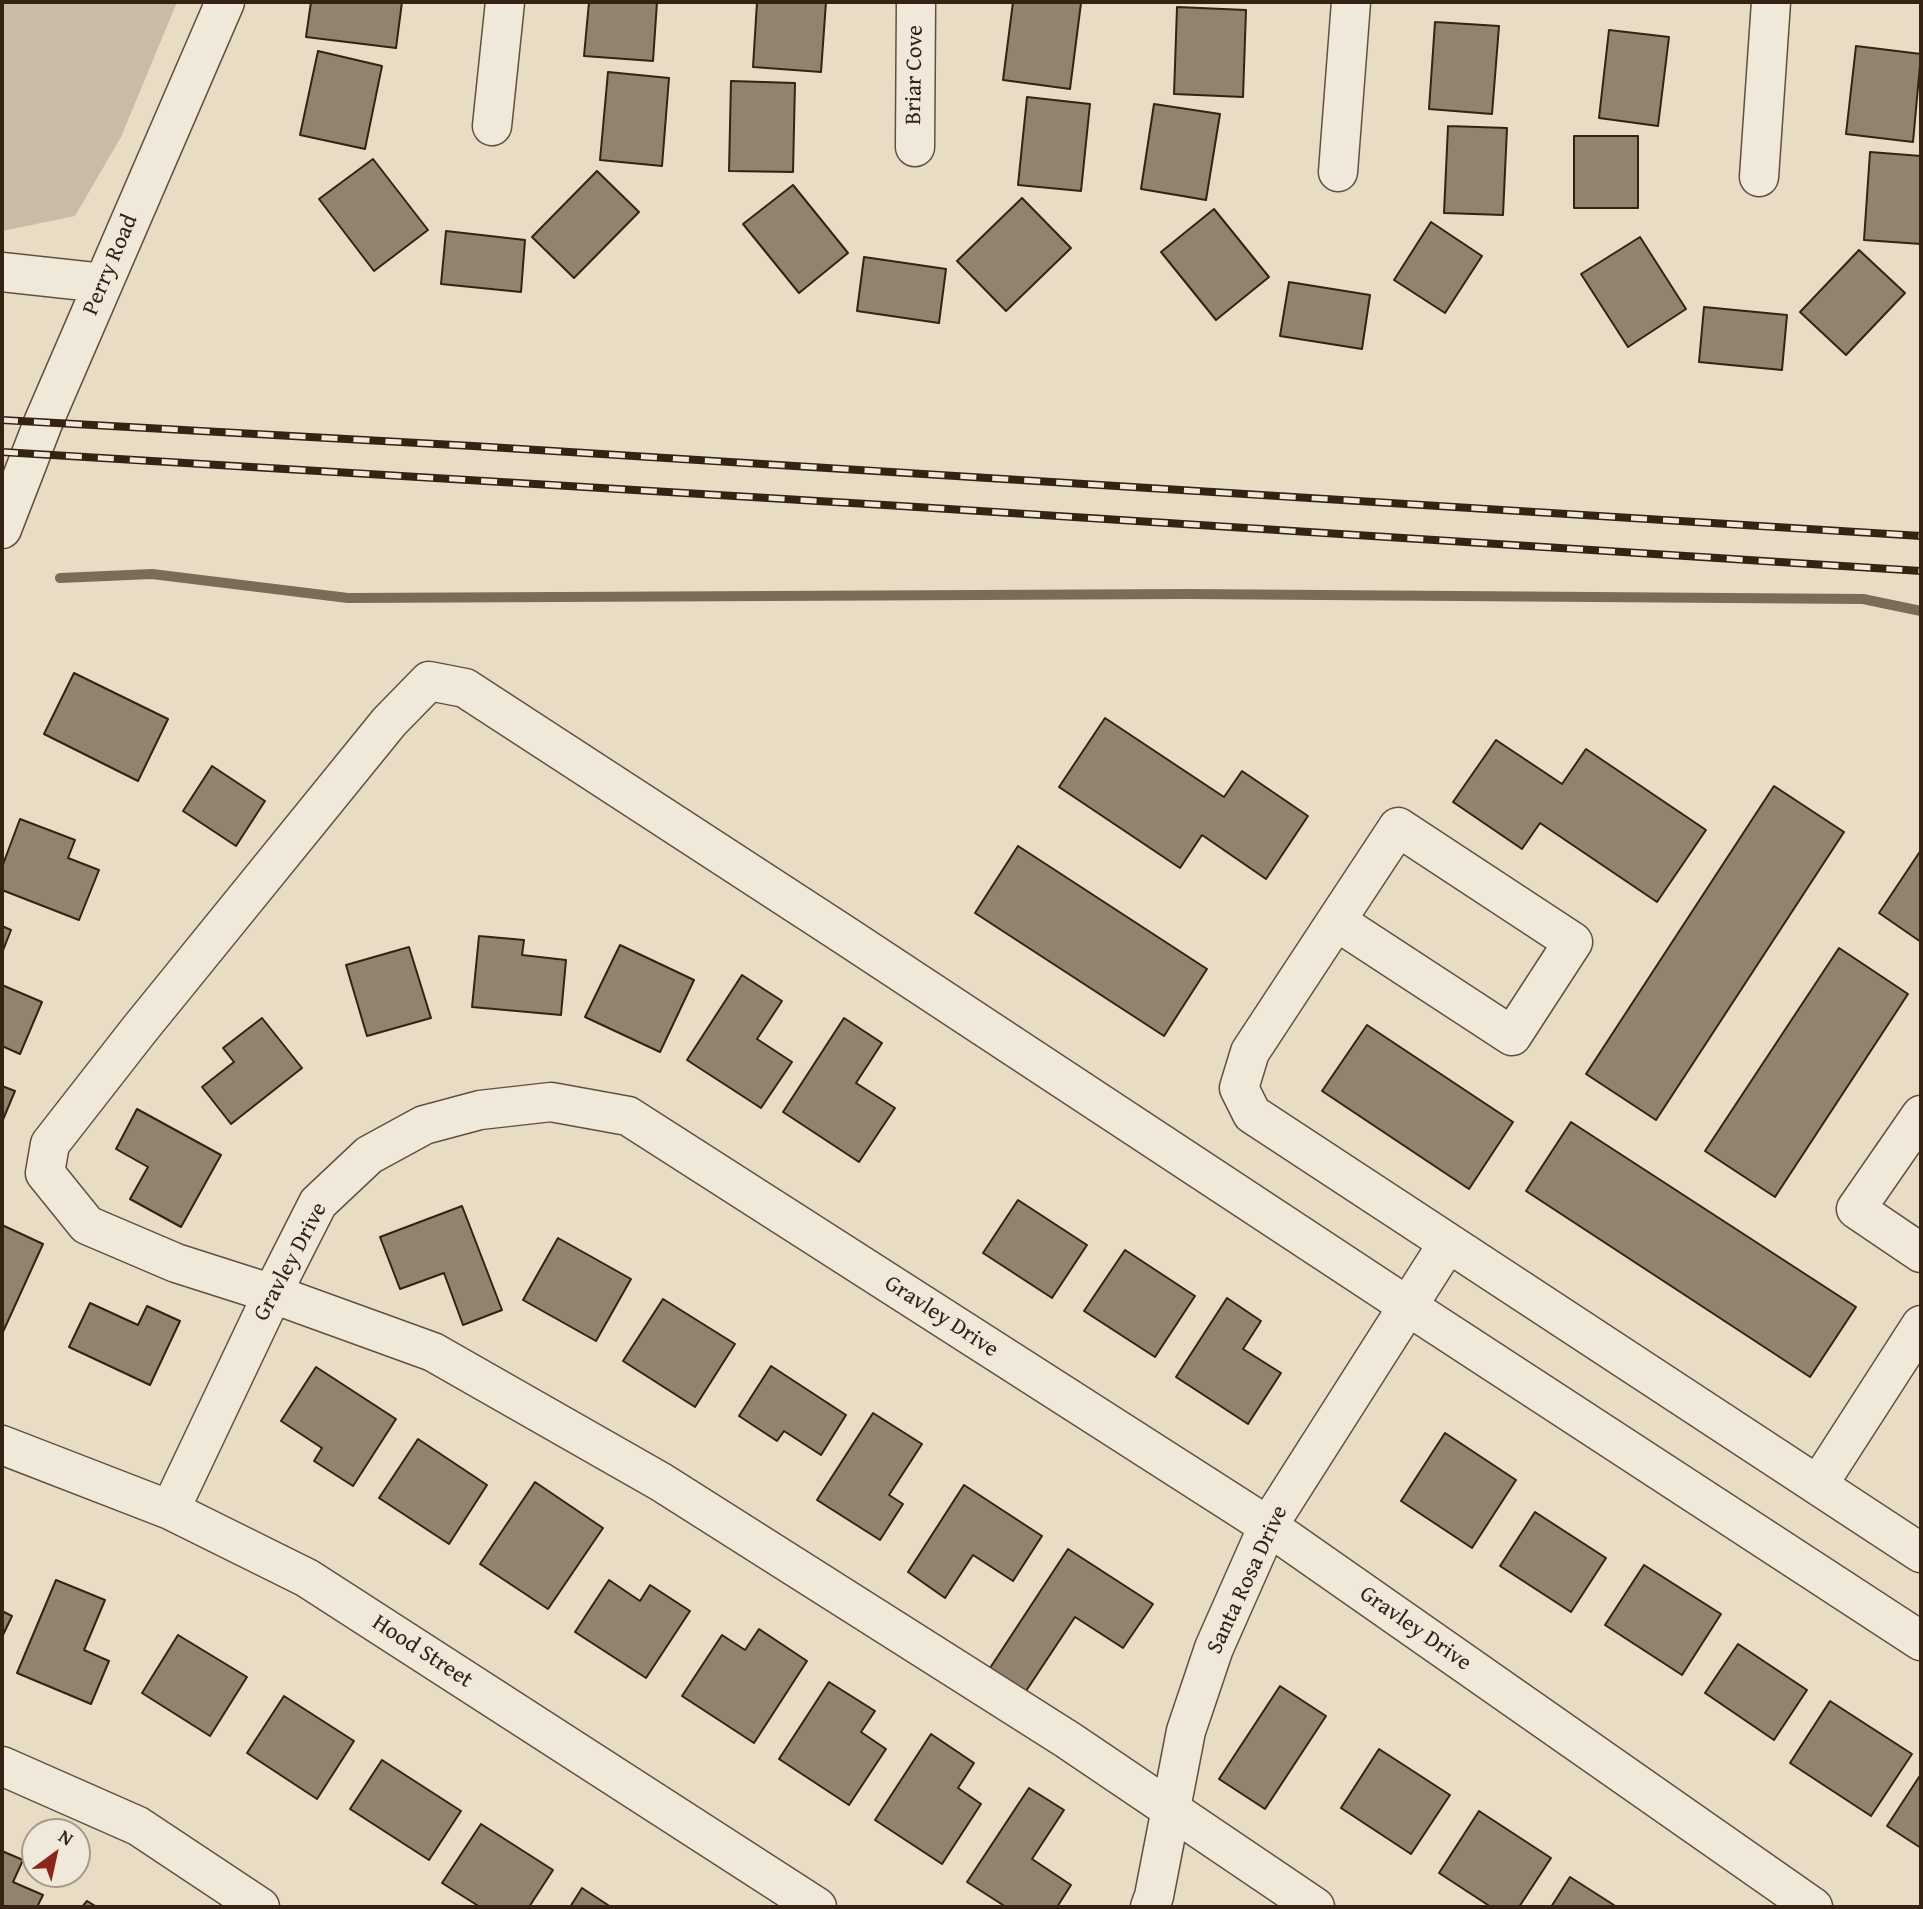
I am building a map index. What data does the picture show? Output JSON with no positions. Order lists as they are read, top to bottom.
{
  "streets": {
    "street": [
      "Briar Cove",
      "Perry Road",
      "Gravley Drive",
      "Santa Rosa Drive",
      "Hood Street"
    ]
  },
  "crossings": [
    ["Gravley Drive", "Santa Rosa Drive"],
    ["Gravley Drive", "Hood Street"]
  ],
  "north": "top right"
}
